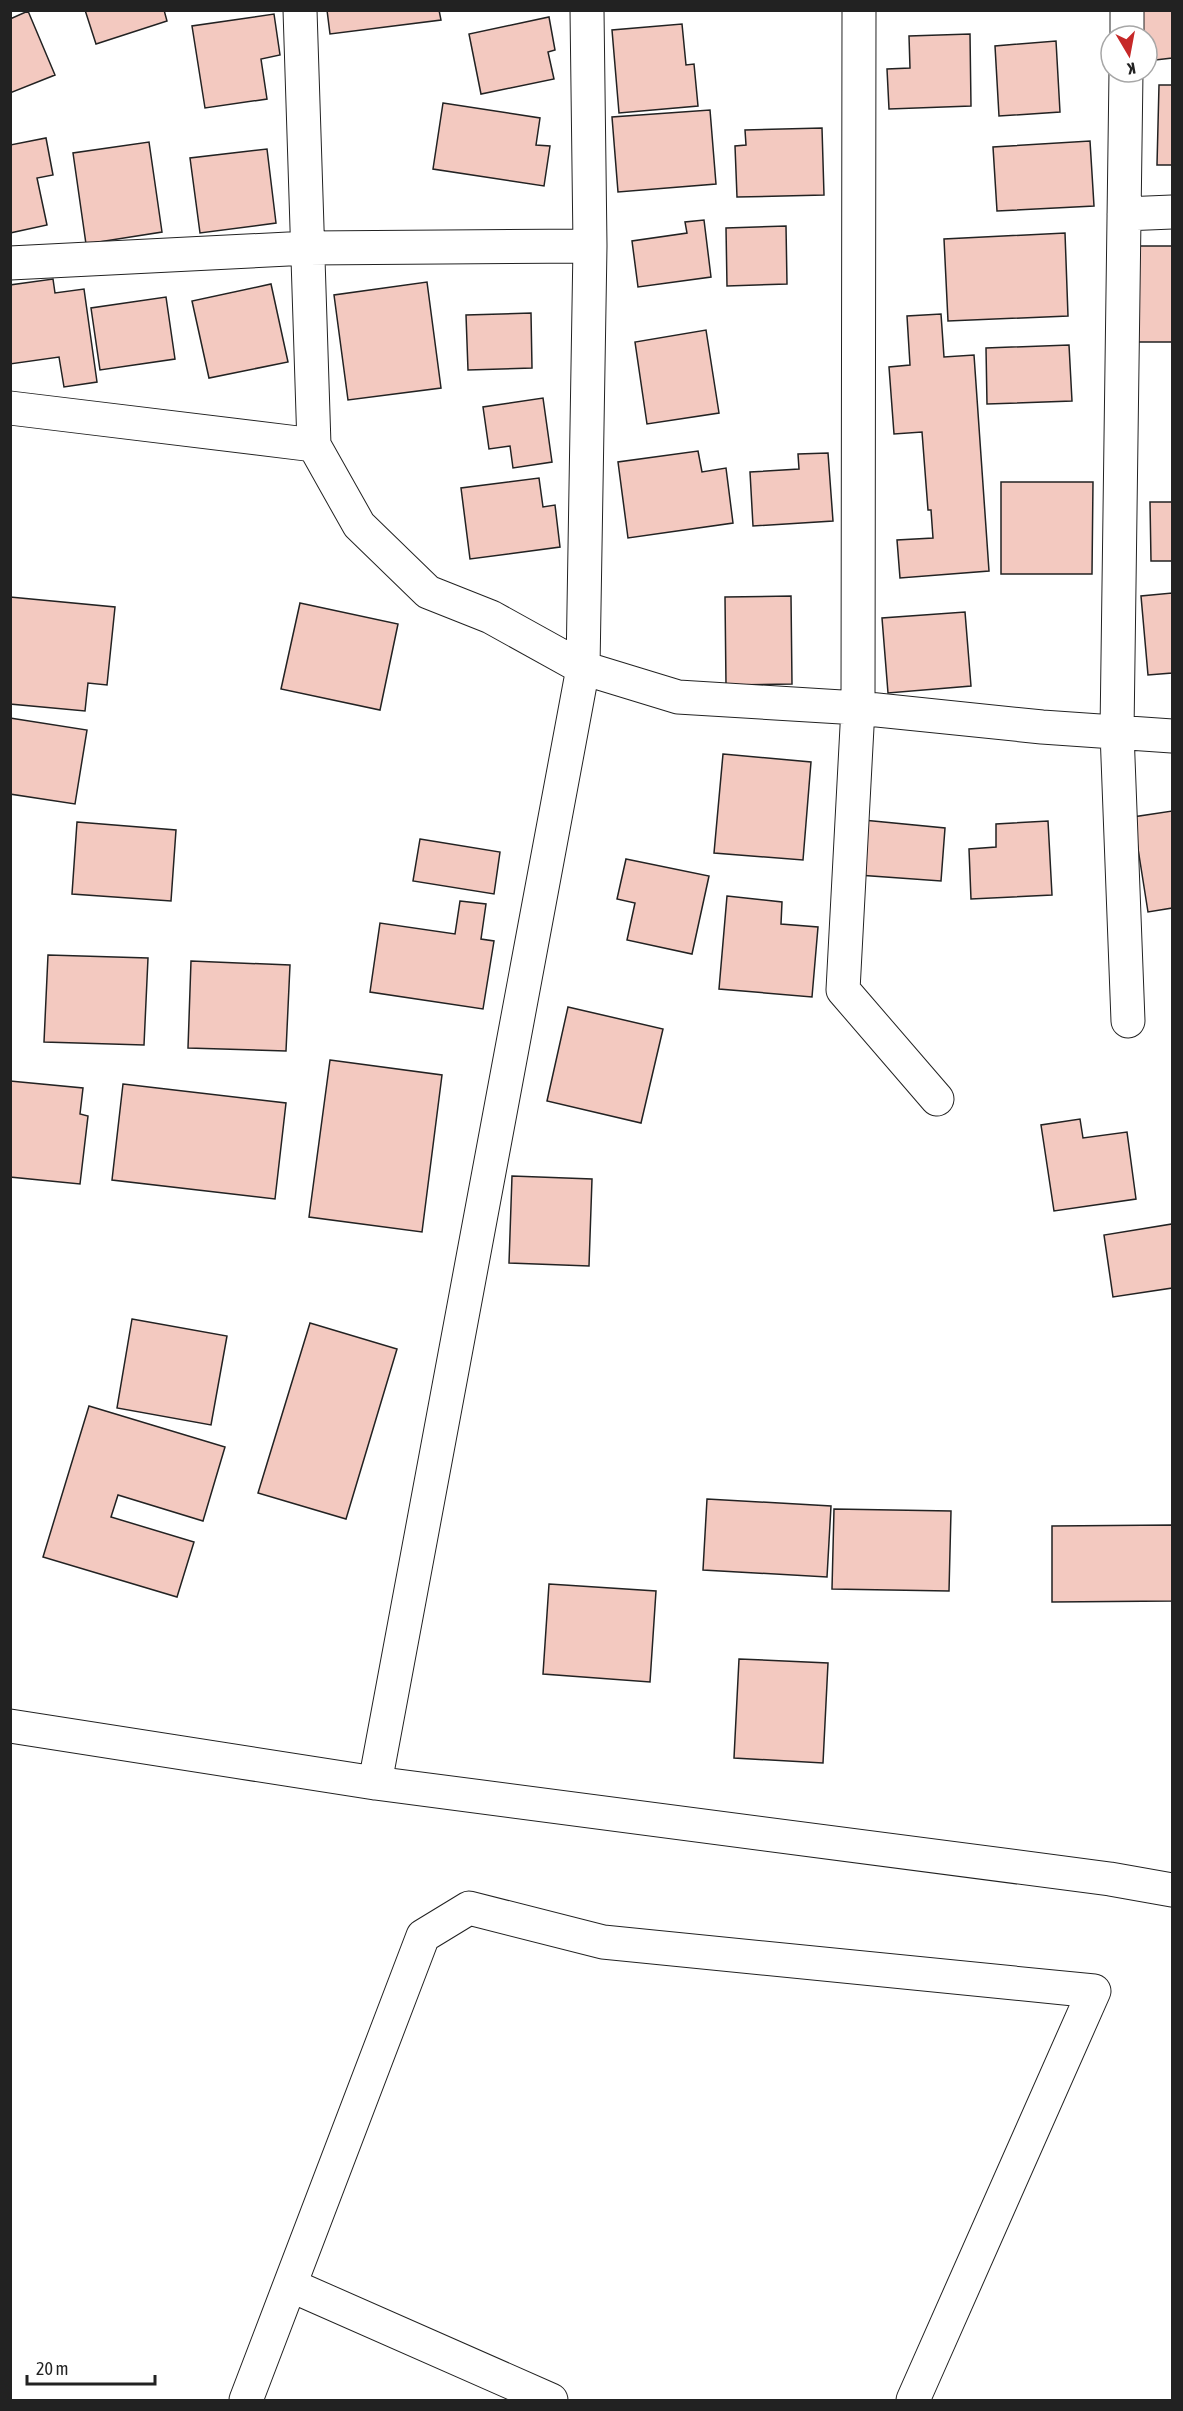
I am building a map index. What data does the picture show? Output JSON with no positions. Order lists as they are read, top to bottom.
{
  "scale_bar": "20 m",
  "north": "bottom"
}
